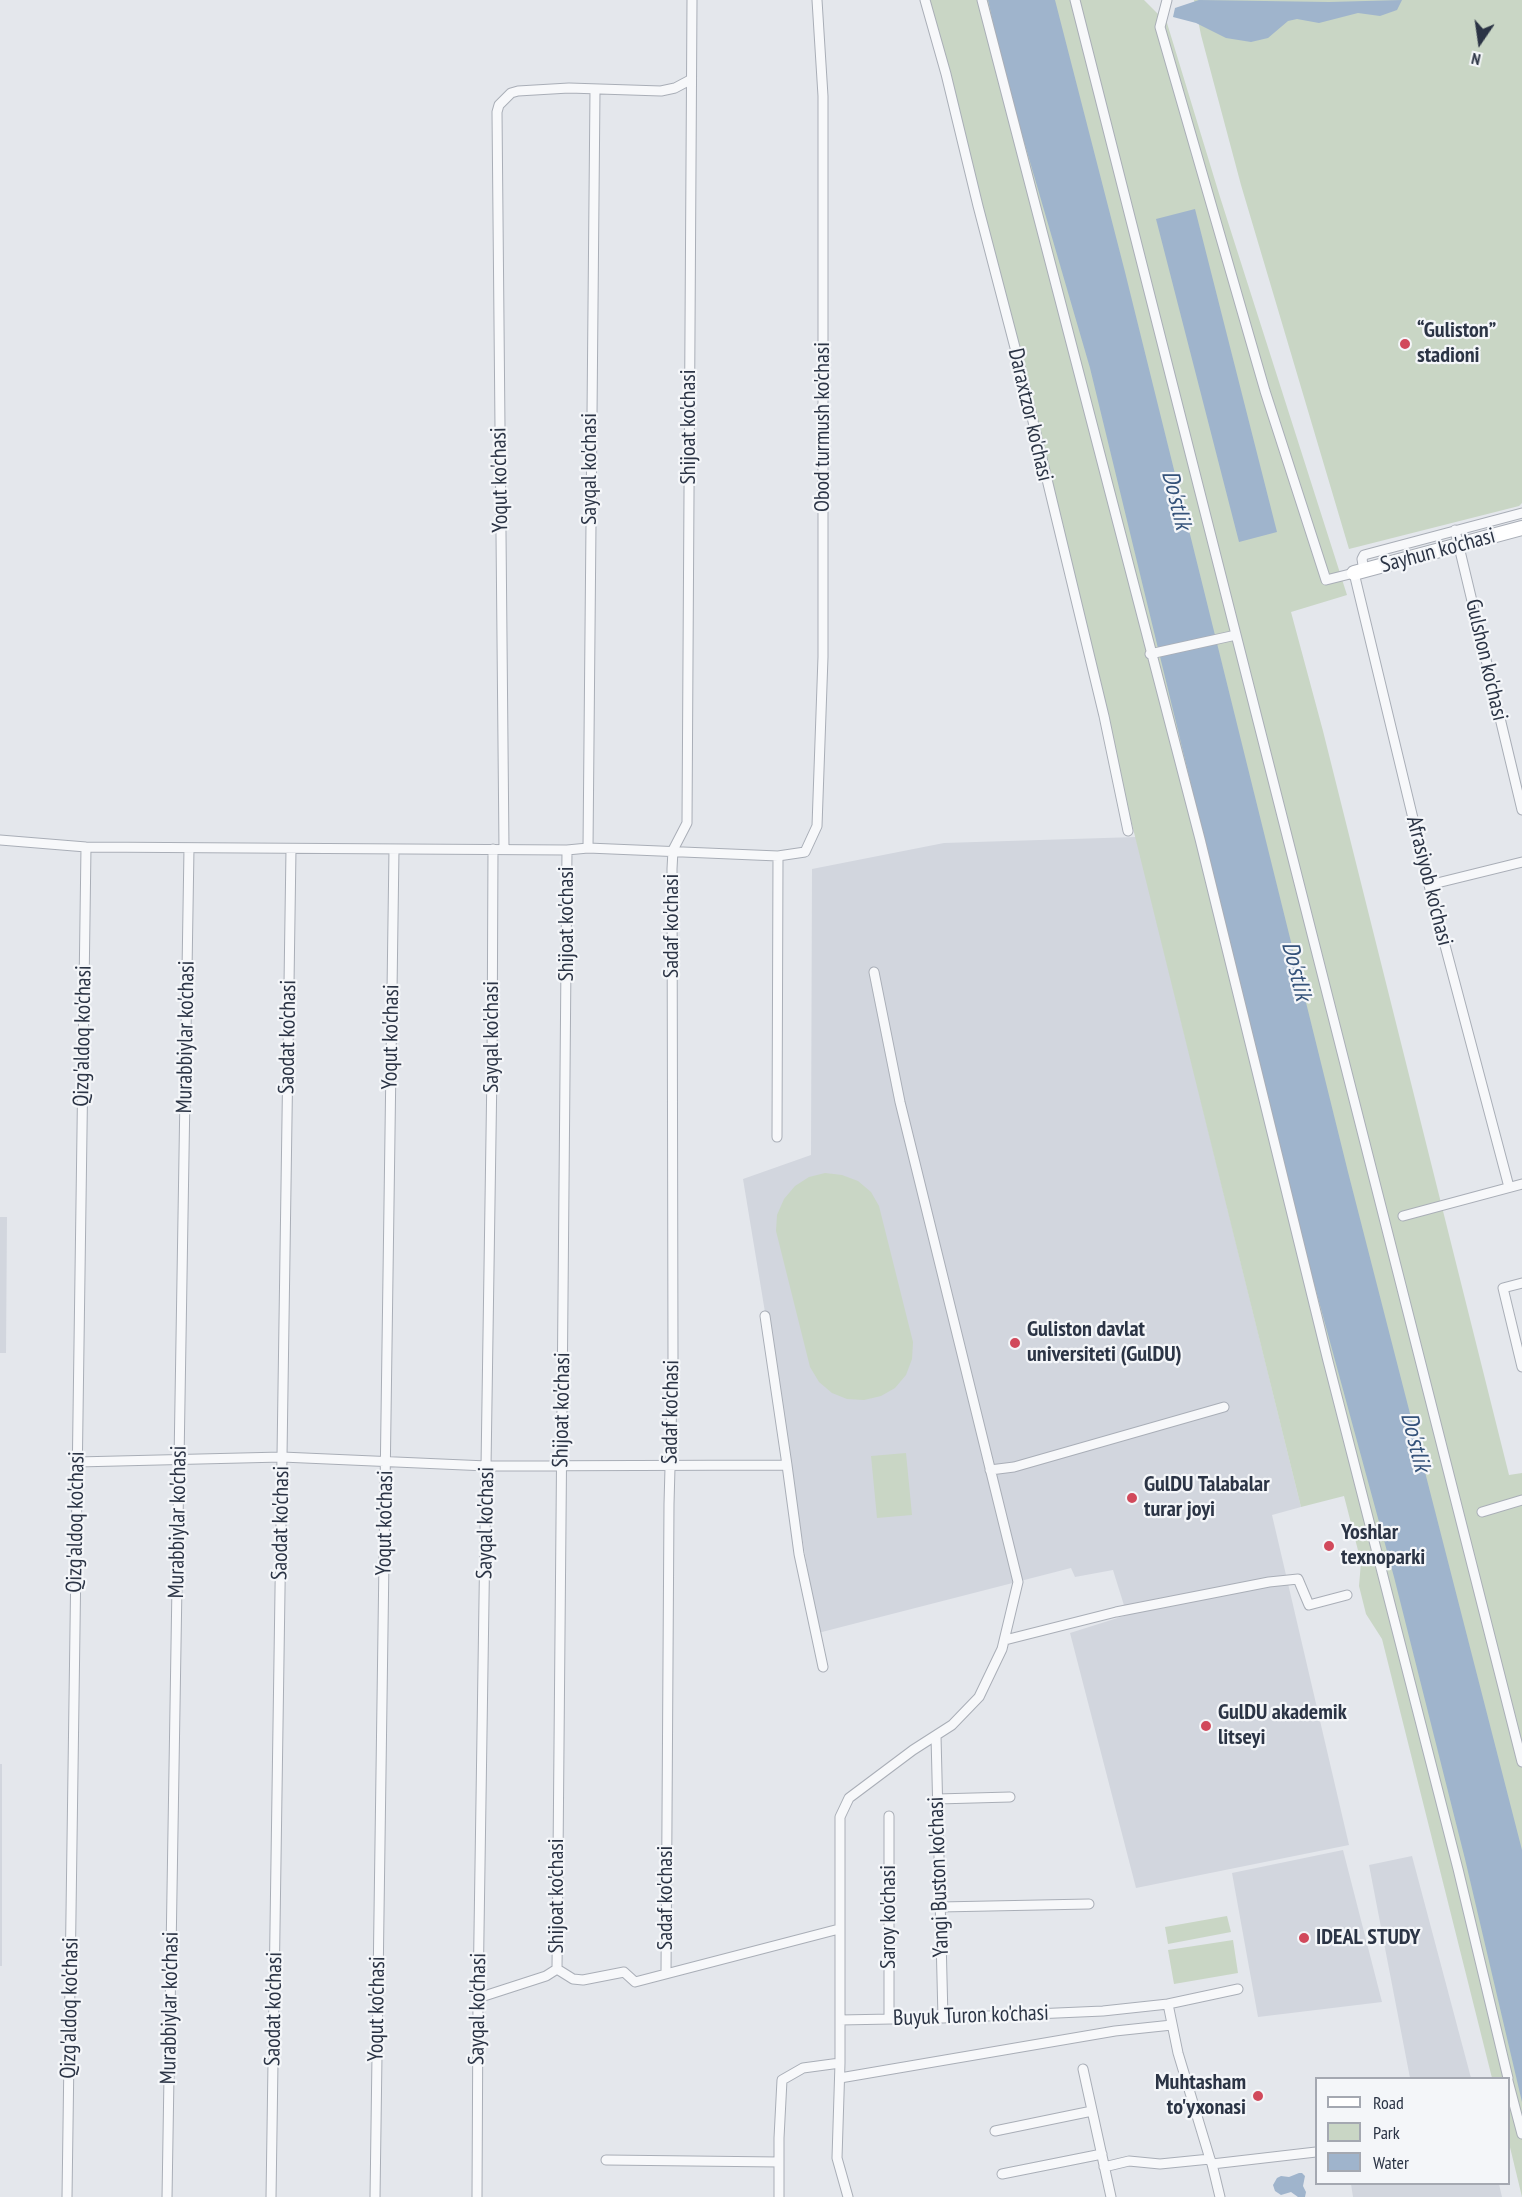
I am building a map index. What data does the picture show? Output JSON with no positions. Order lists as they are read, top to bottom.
{
  "streets": {
    "street": [
      "Daraxtzor ko'chasi",
      "Shijoat ko'chasi",
      "Obod turmush ko'chasi",
      "Sayqal ko'chasi",
      "Yoqut ko'chasi",
      "Sayhun ko'chasi",
      "Gulshon ko'chasi",
      "Afrasiyob ko'chasi",
      "Sadaf ko'chasi",
      "Qizg'aldoq ko'chasi",
      "Murabbiylar ko'chasi",
      "Saodat ko'chasi",
      "Yangi Buston ko'chasi",
      "Saroy ko'chasi",
      "Buyuk Turon ko'chasi"
    ]
  },
  "crossings": [
    ["Shijoat ko'chasi", "Sadaf ko'chasi"],
    ["Sayqal ko'chasi", "Yoqut ko'chasi"],
    ["Sayhun ko'chasi", "Gulshon ko'chasi"],
    ["Sayhun ko'chasi", "Afrasiyob ko'chasi"],
    ["Yangi Buston ko'chasi", "Buyuk Turon ko'chasi"],
    ["Saroy ko'chasi", "Buyuk Turon ko'chasi"]
  ],
  "water": ["Do'stlik"],
  "places": [
    "“Guliston” stadioni",
    "Guliston davlat universiteti (GulDU)",
    "GulDU Talabalar turar joyi",
    "Yoshlar texnoparki",
    "GulDU akademik litseyi",
    "IDEAL STUDY",
    "Muhtasham to'yxonasi"
  ],
  "legend": ["Road", "Park", "Water"],
  "north": "bottom"
}
